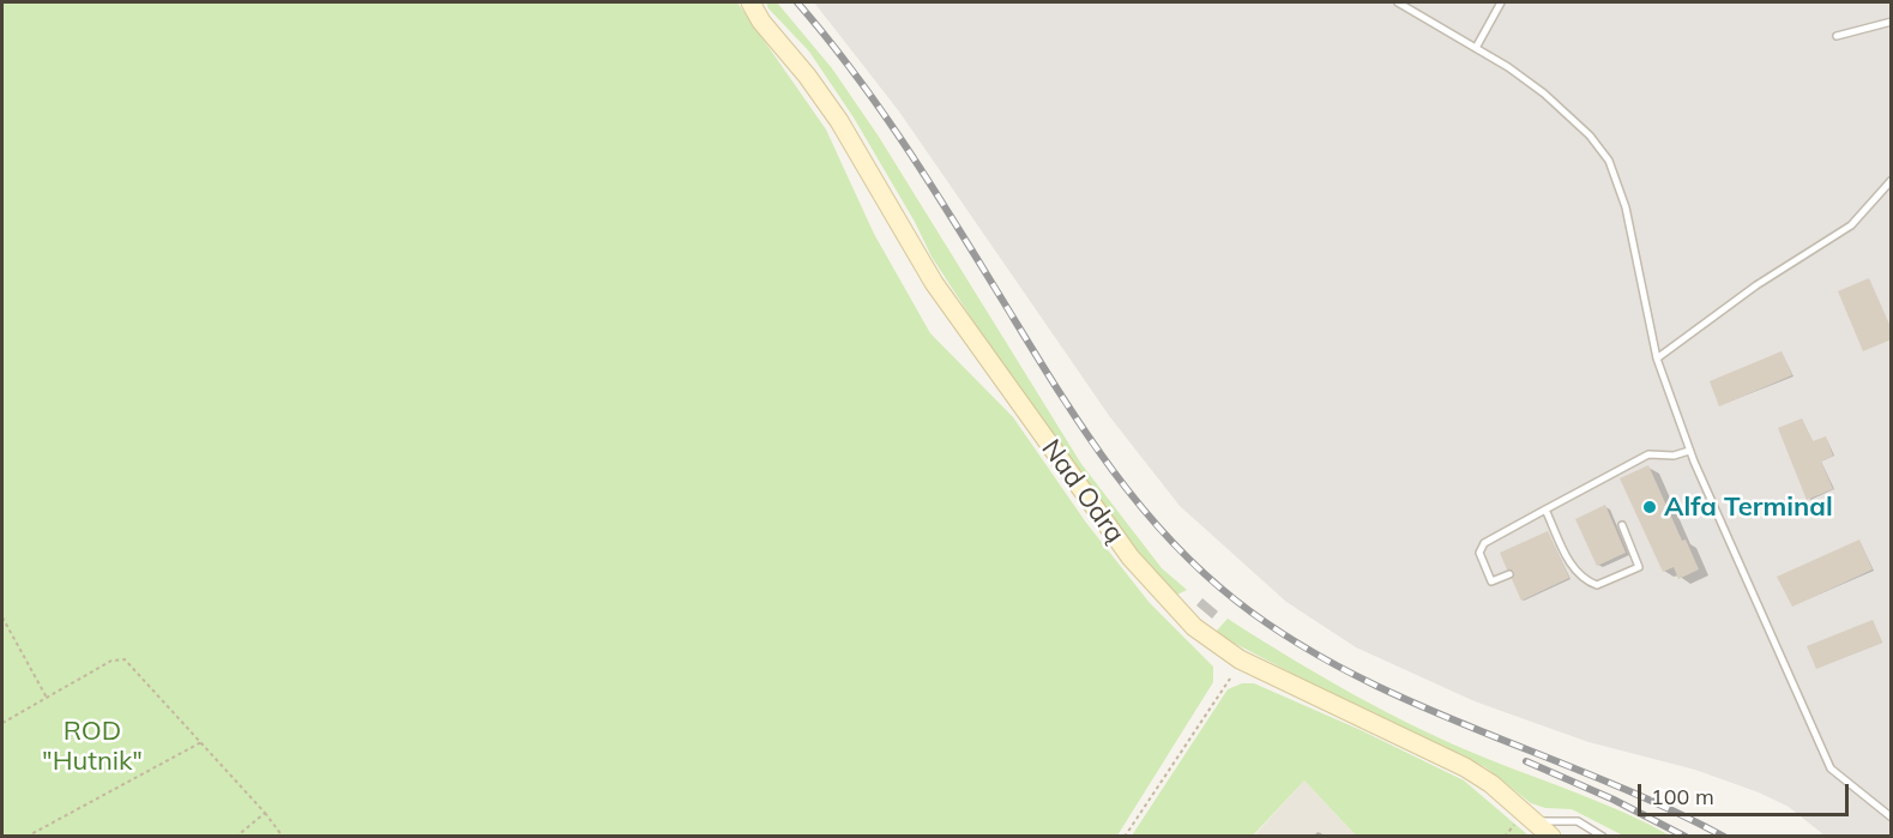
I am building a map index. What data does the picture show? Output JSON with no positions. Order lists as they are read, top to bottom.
{
  "streets": {
    "street": ["Nad Odrą"]
  },
  "parks": ["ROD \"Hutnik\""],
  "places": ["Alfa Terminal"],
  "scale_bar": "100 m"
}
